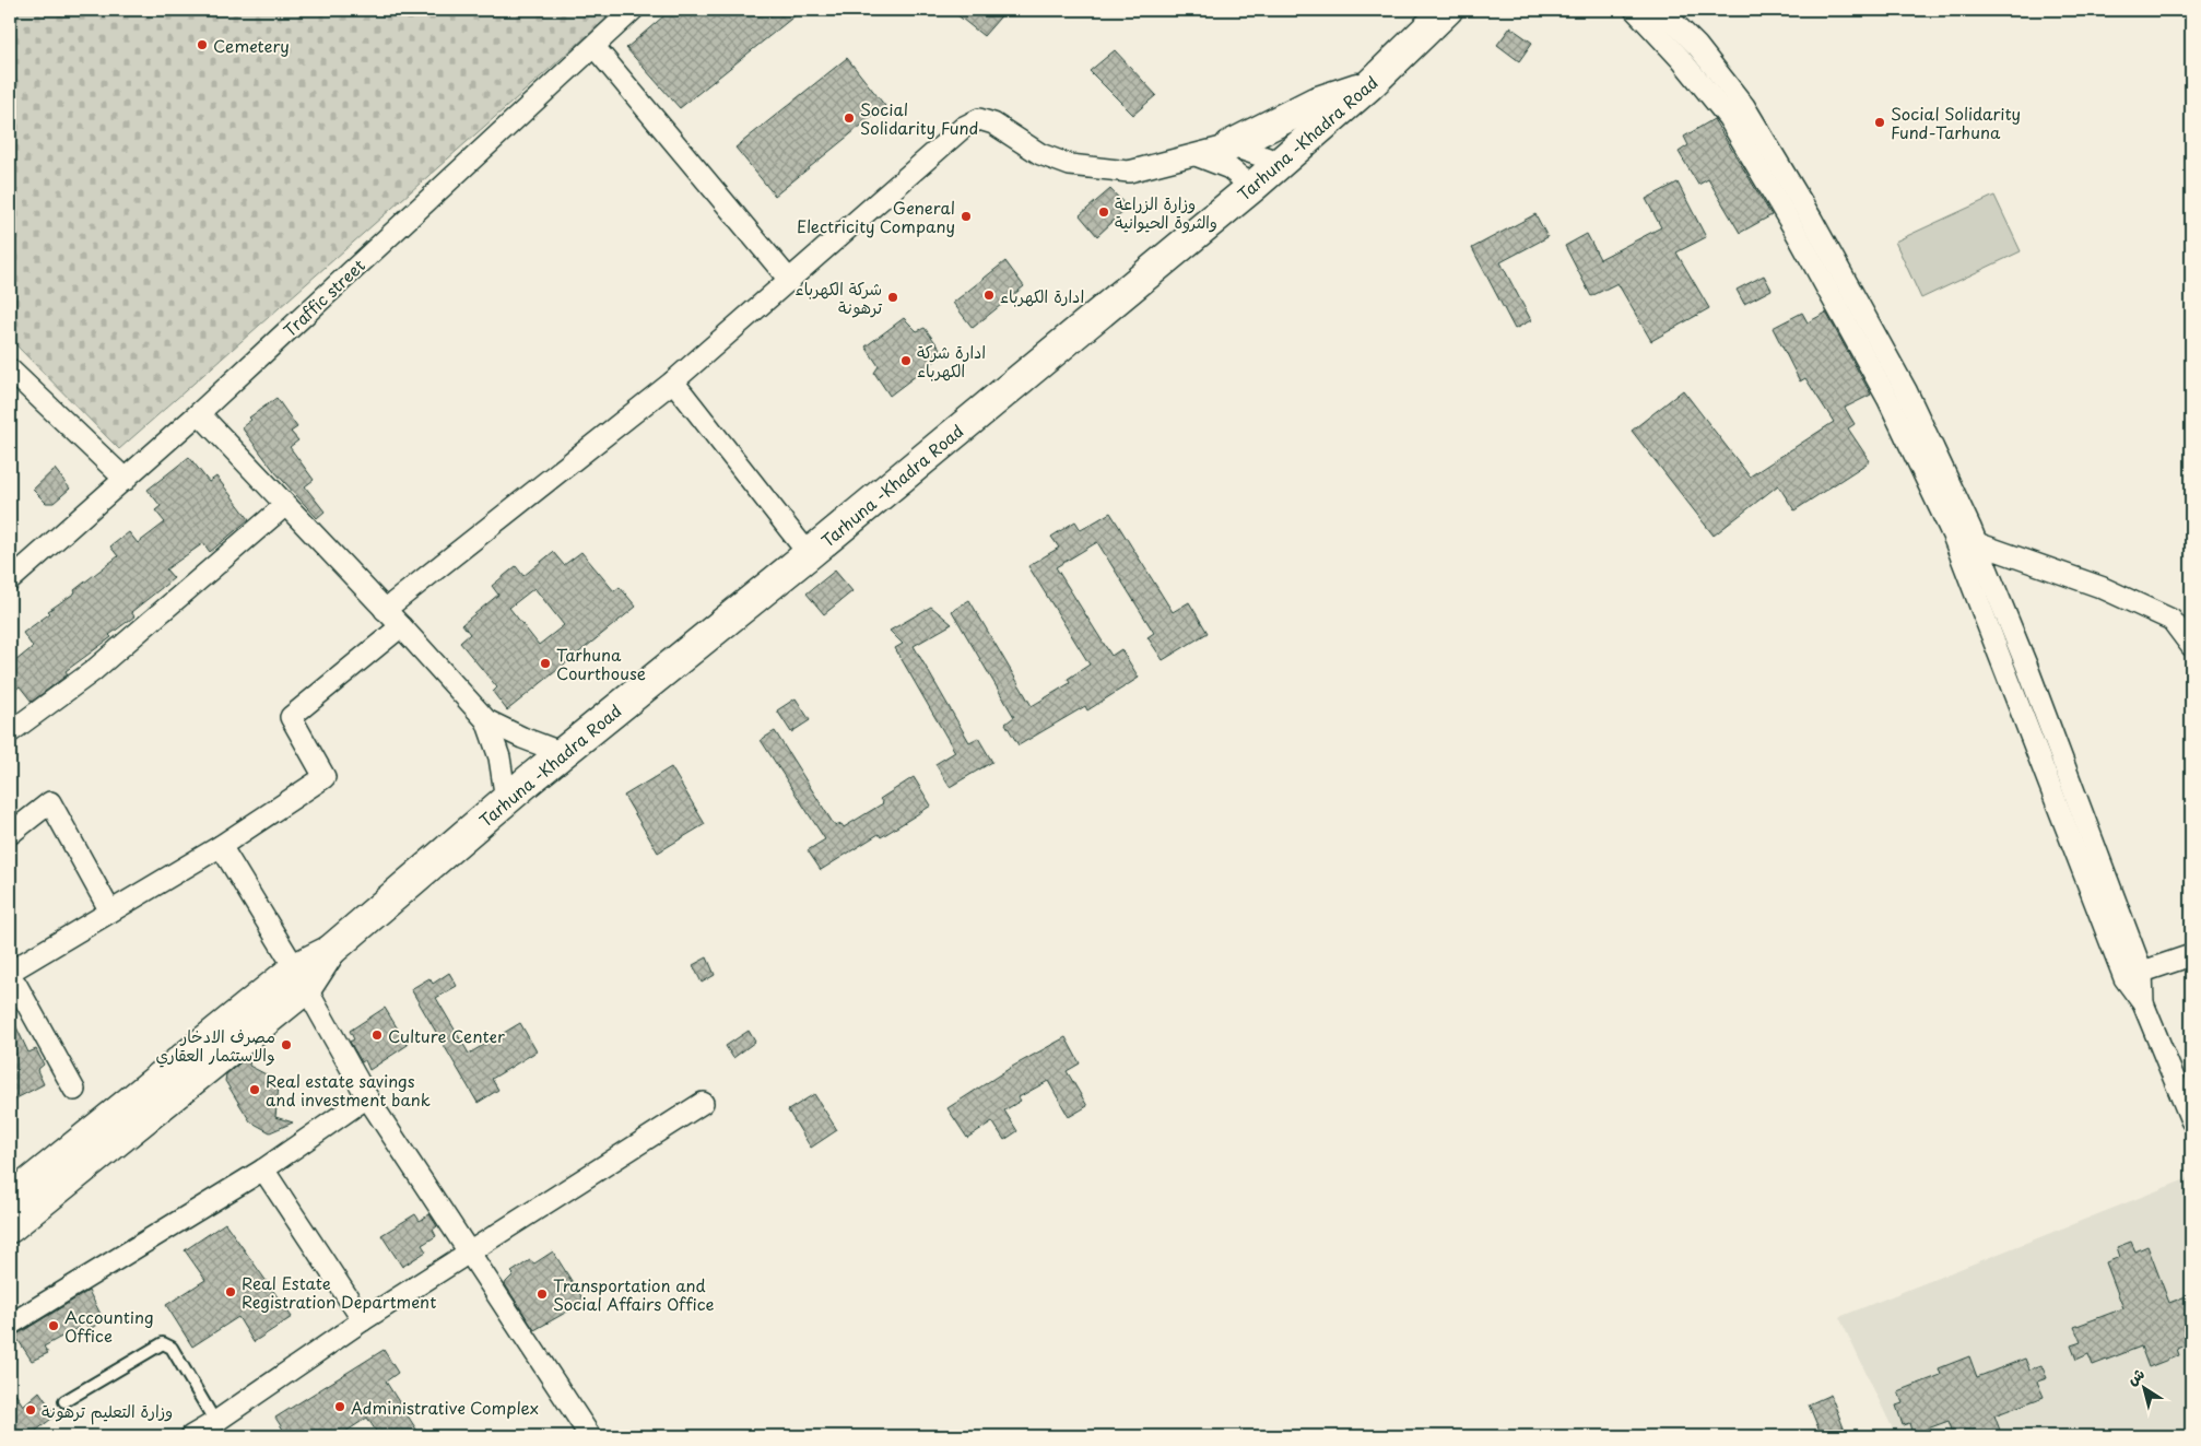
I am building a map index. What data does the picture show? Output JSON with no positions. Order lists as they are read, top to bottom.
{
  "streets": {
    "highway": ["Tarhuna -Khadra Road"],
    "street": ["Traffic street"]
  },
  "places": [
    "Cemetery",
    "Social Solidarity Fund",
    "Social Solidarity Fund-Tarhuna",
    "وزارة الزراعة والثروة الحيوانية",
    "General Electricity Company",
    "ادارة الكهرباء",
    "شركة الكهرباء ترهونة",
    "ادارة شركة الكهرباء",
    "Tarhuna Courthouse",
    "Culture Center",
    "مصرف الادخار والاستثمار العقاري",
    "Real estate savings and investment bank",
    "Real Estate Registration Department",
    "Transportation and Social Affairs Office",
    "Accounting Office",
    "Administrative Complex",
    "وزارة التعليم ترهونة"
  ],
  "north": "top left"
}
